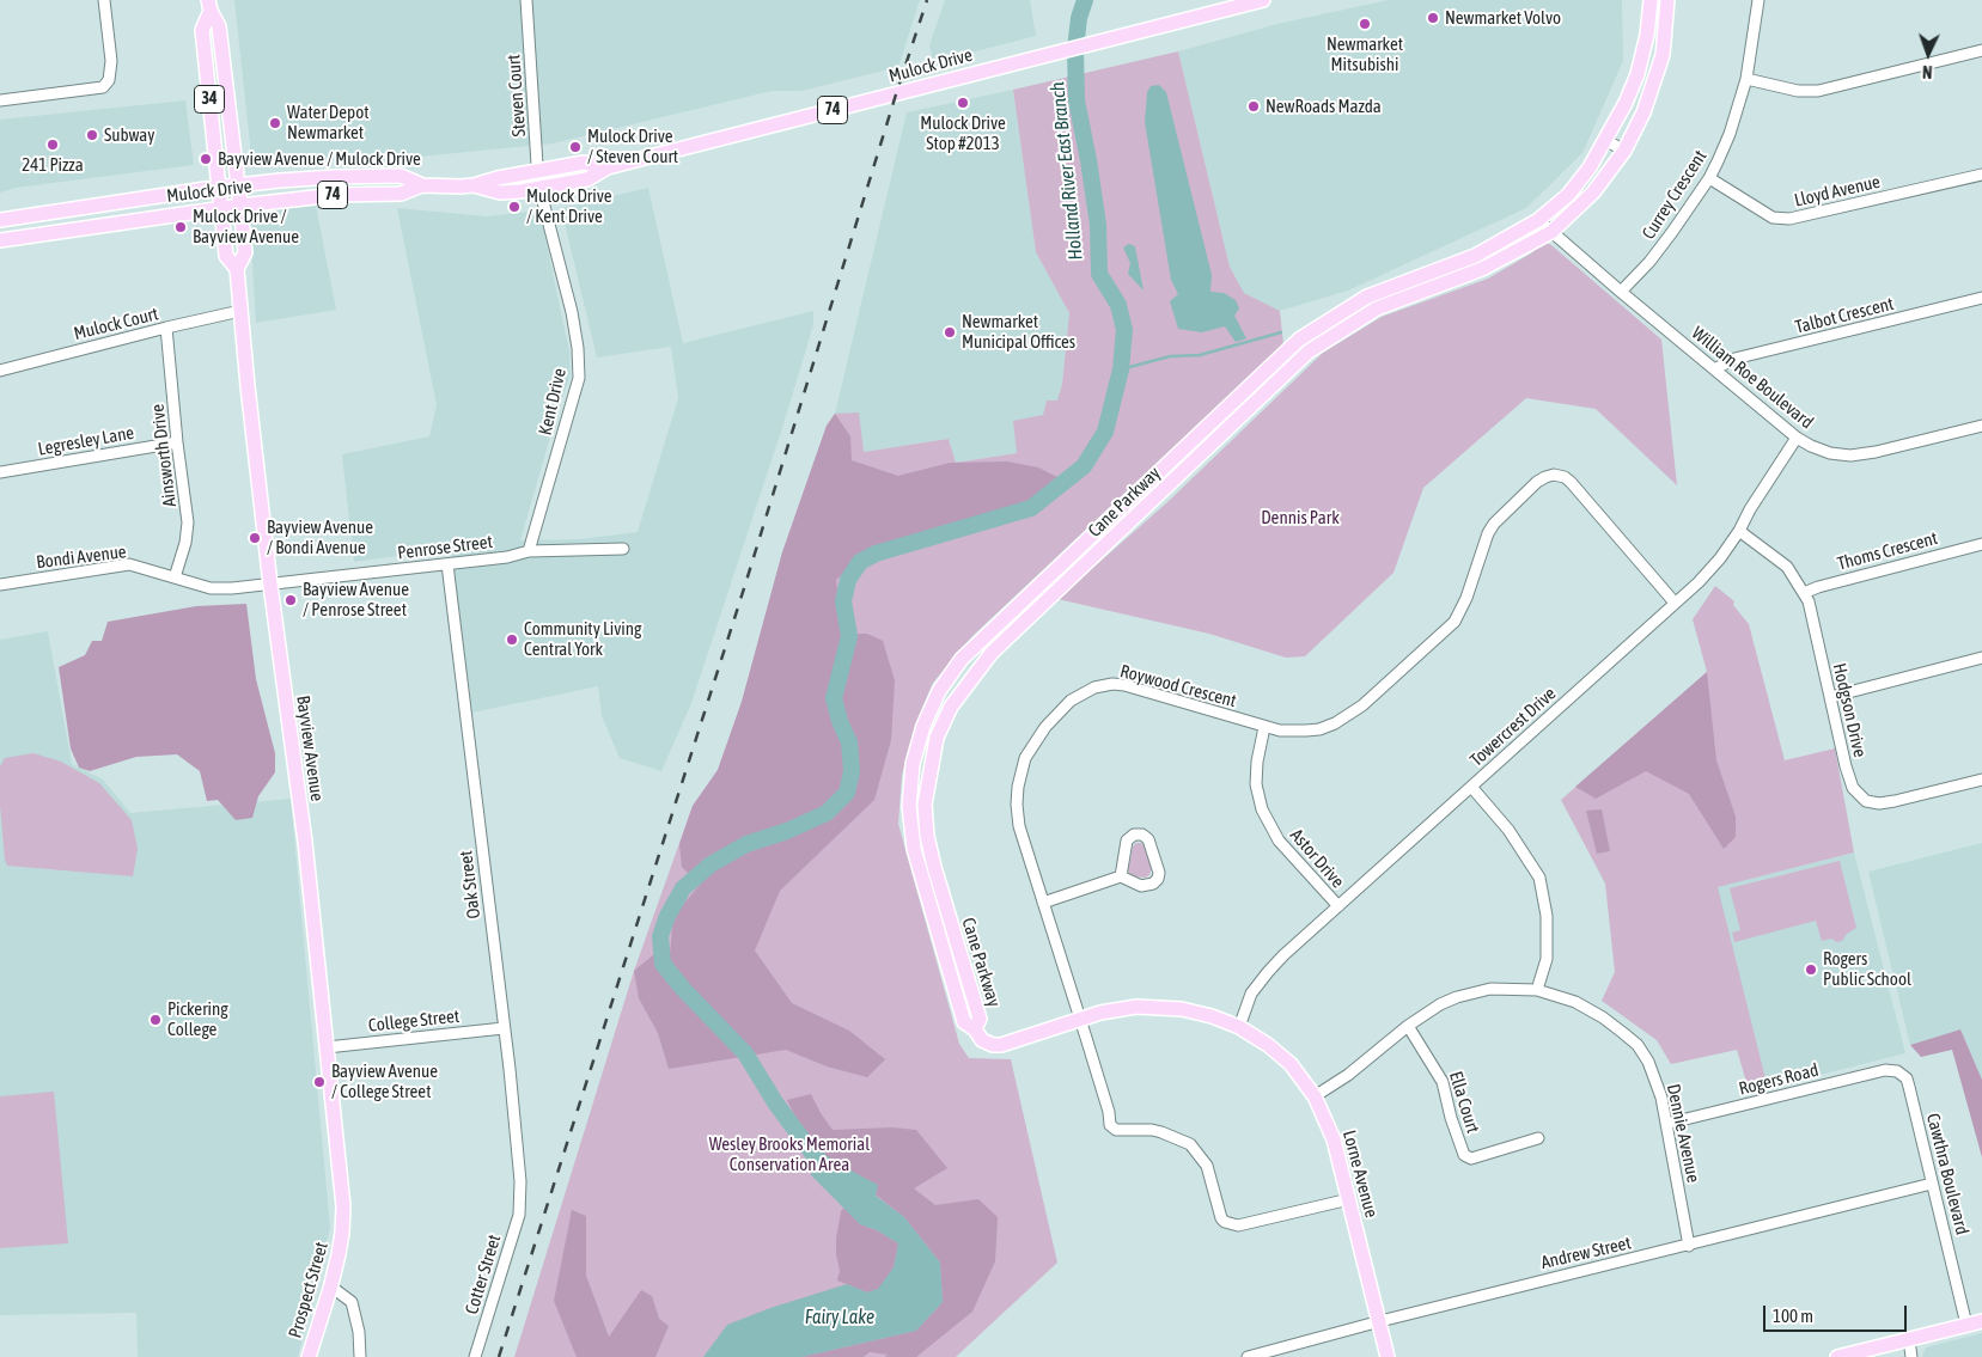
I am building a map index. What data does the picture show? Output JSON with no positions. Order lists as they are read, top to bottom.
{
  "streets": {
    "main road": [
      "Mulock Drive",
      "34",
      "74",
      "Cane Parkway",
      "Bayview Avenue",
      "Lorne Avenue",
      "Prospect Street"
    ],
    "street": [
      "Steven Court",
      "Lloyd Avenue",
      "Currey Crescent",
      "Talbot Crescent",
      "Mulock Court",
      "William Roe Boulevard",
      "Kent Drive",
      "Legresley Lane",
      "Ainsworth Drive",
      "Penrose Street",
      "Thoms Crescent",
      "Bondi Avenue",
      "Roywood Crescent",
      "Hodgson Drive",
      "Towercrest Drive",
      "Astor Drive",
      "Oak Street",
      "College Street",
      "Rogers Road",
      "Ella Court",
      "Dennie Avenue",
      "Cawthra Boulevard",
      "Andrew Street",
      "Cotter Street"
    ]
  },
  "crossings": [
    ["Mulock Drive", "Steven Court"],
    ["Mulock Drive", "34"],
    ["Mulock Drive", "Kent Drive"],
    ["Mulock Drive", "Bayview Avenue"],
    ["Steven Court", "Kent Drive"],
    ["34", "Bayview Avenue"],
    ["Lloyd Avenue", "Currey Crescent"],
    ["Currey Crescent", "William Roe Boulevard"],
    ["Talbot Crescent", "William Roe Boulevard"],
    ["Mulock Court", "Ainsworth Drive"],
    ["Mulock Court", "Bayview Avenue"],
    ["William Roe Boulevard", "Cane Parkway"],
    ["William Roe Boulevard", "Towercrest Drive"],
    ["Kent Drive", "Penrose Street"],
    ["Legresley Lane", "Ainsworth Drive"],
    ["Ainsworth Drive", "Bondi Avenue"],
    ["Cane Parkway", "Lorne Avenue"],
    ["Penrose Street", "Bondi Avenue"],
    ["Penrose Street", "Bayview Avenue"],
    ["Penrose Street", "Oak Street"],
    ["Thoms Crescent", "Hodgson Drive"],
    ["Bondi Avenue", "Bayview Avenue"],
    ["Roywood Crescent", "Towercrest Drive"],
    ["Roywood Crescent", "Astor Drive"],
    ["Roywood Crescent", "Lorne Avenue"],
    ["Hodgson Drive", "Towercrest Drive"],
    ["Towercrest Drive", "Astor Drive"],
    ["Towercrest Drive", "Lorne Avenue"],
    ["Bayview Avenue", "College Street"],
    ["Bayview Avenue", "Prospect Street"],
    ["Oak Street", "College Street"],
    ["Oak Street", "Cotter Street"],
    ["Rogers Road", "Dennie Avenue"],
    ["Rogers Road", "Cawthra Boulevard"],
    ["Ella Court", "Dennie Avenue"],
    ["Dennie Avenue", "Lorne Avenue"],
    ["Dennie Avenue", "Andrew Street"],
    ["Lorne Avenue", "Andrew Street"],
    ["Cawthra Boulevard", "Andrew Street"]
  ],
  "water": ["Holland River East Branch", "Fairy Lake"],
  "parks": ["Dennis Park", "Wesley Brooks Memorial Conservation Area"],
  "places": [
    "Newmarket Volvo",
    "Newmarket Mitsubishi",
    "Mulock Drive Stop #2013",
    "NewRoads Mazda",
    "Water Depot Newmarket",
    "Subway",
    "241 Pizza",
    "Mulock Drive / Steven Court",
    "Bayview Avenue / Mulock Drive",
    "Mulock Drive / Kent Drive",
    "Mulock Drive / Bayview Avenue",
    "Newmarket Municipal Offices",
    "Bayview Avenue / Bondi Avenue",
    "Bayview Avenue / Penrose Street",
    "Community Living Central York",
    "Rogers Public School",
    "Pickering College",
    "Bayview Avenue / College Street"
  ],
  "scale_bar": "100 m",
  "north": "bottom"
}
